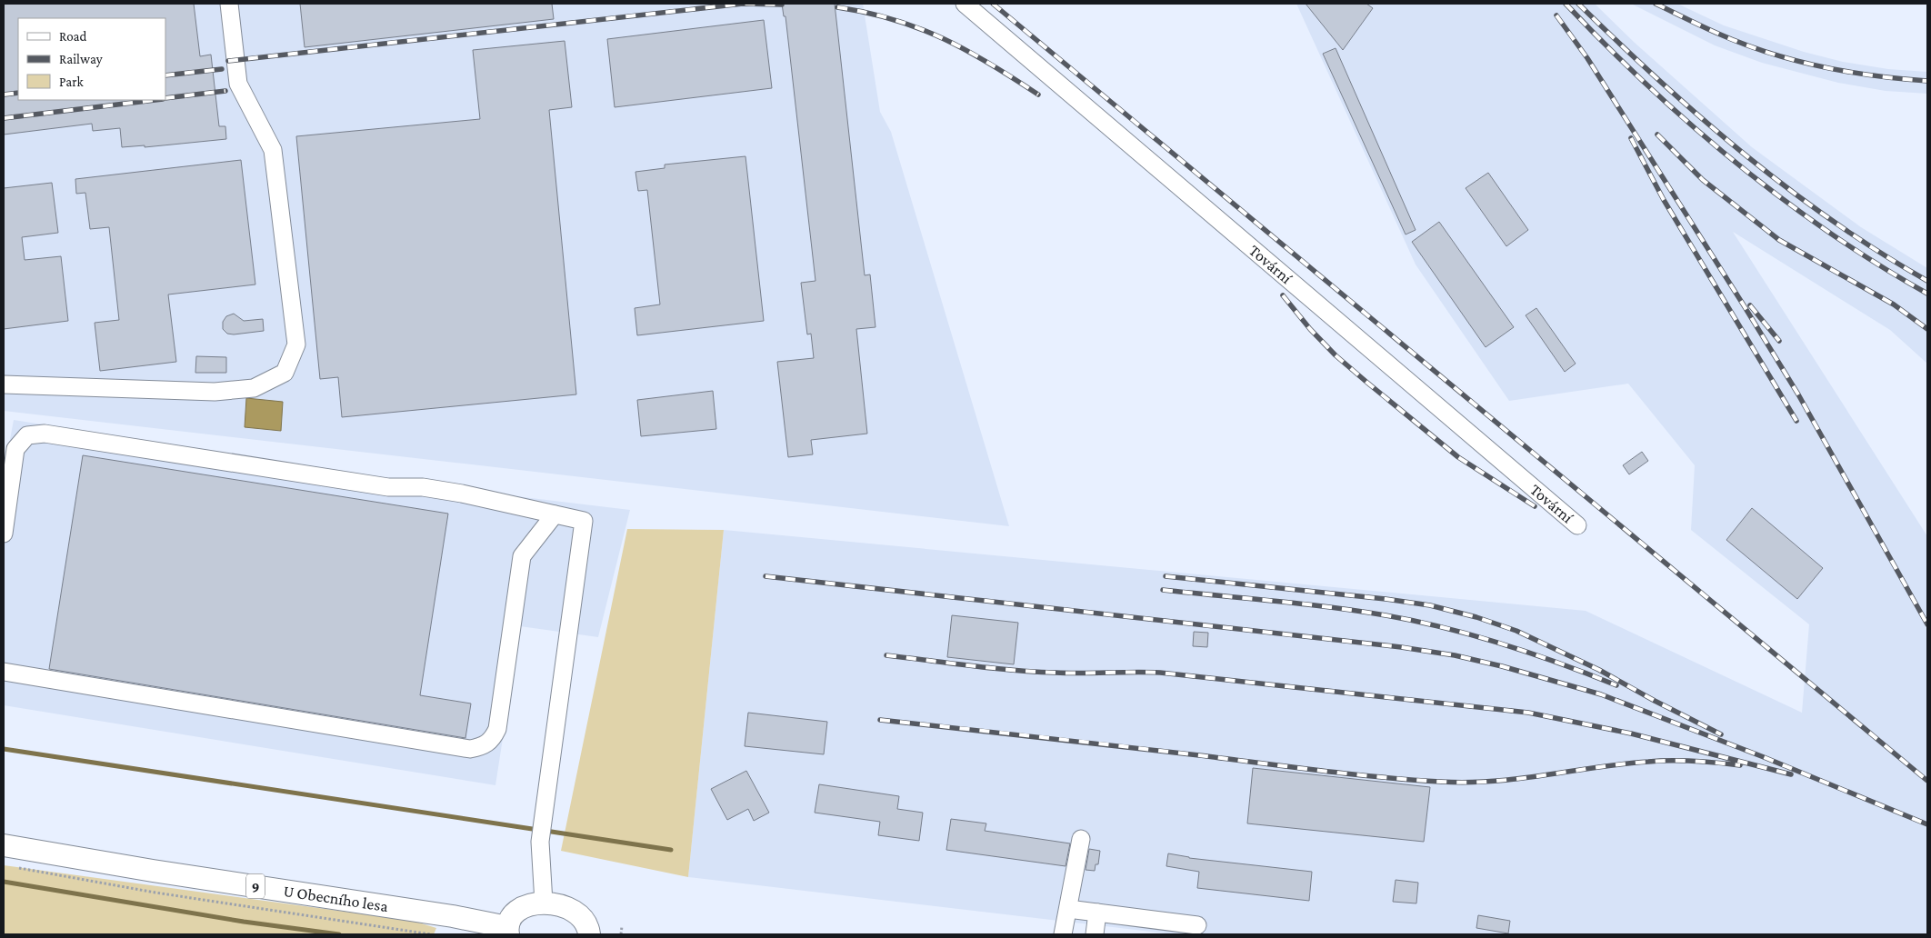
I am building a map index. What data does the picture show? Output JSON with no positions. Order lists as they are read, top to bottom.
{
  "streets": {
    "main road": ["9", "U Obecního lesa"],
    "street": ["Tovární"]
  },
  "legend": ["Road", "Railway", "Park"]
}
